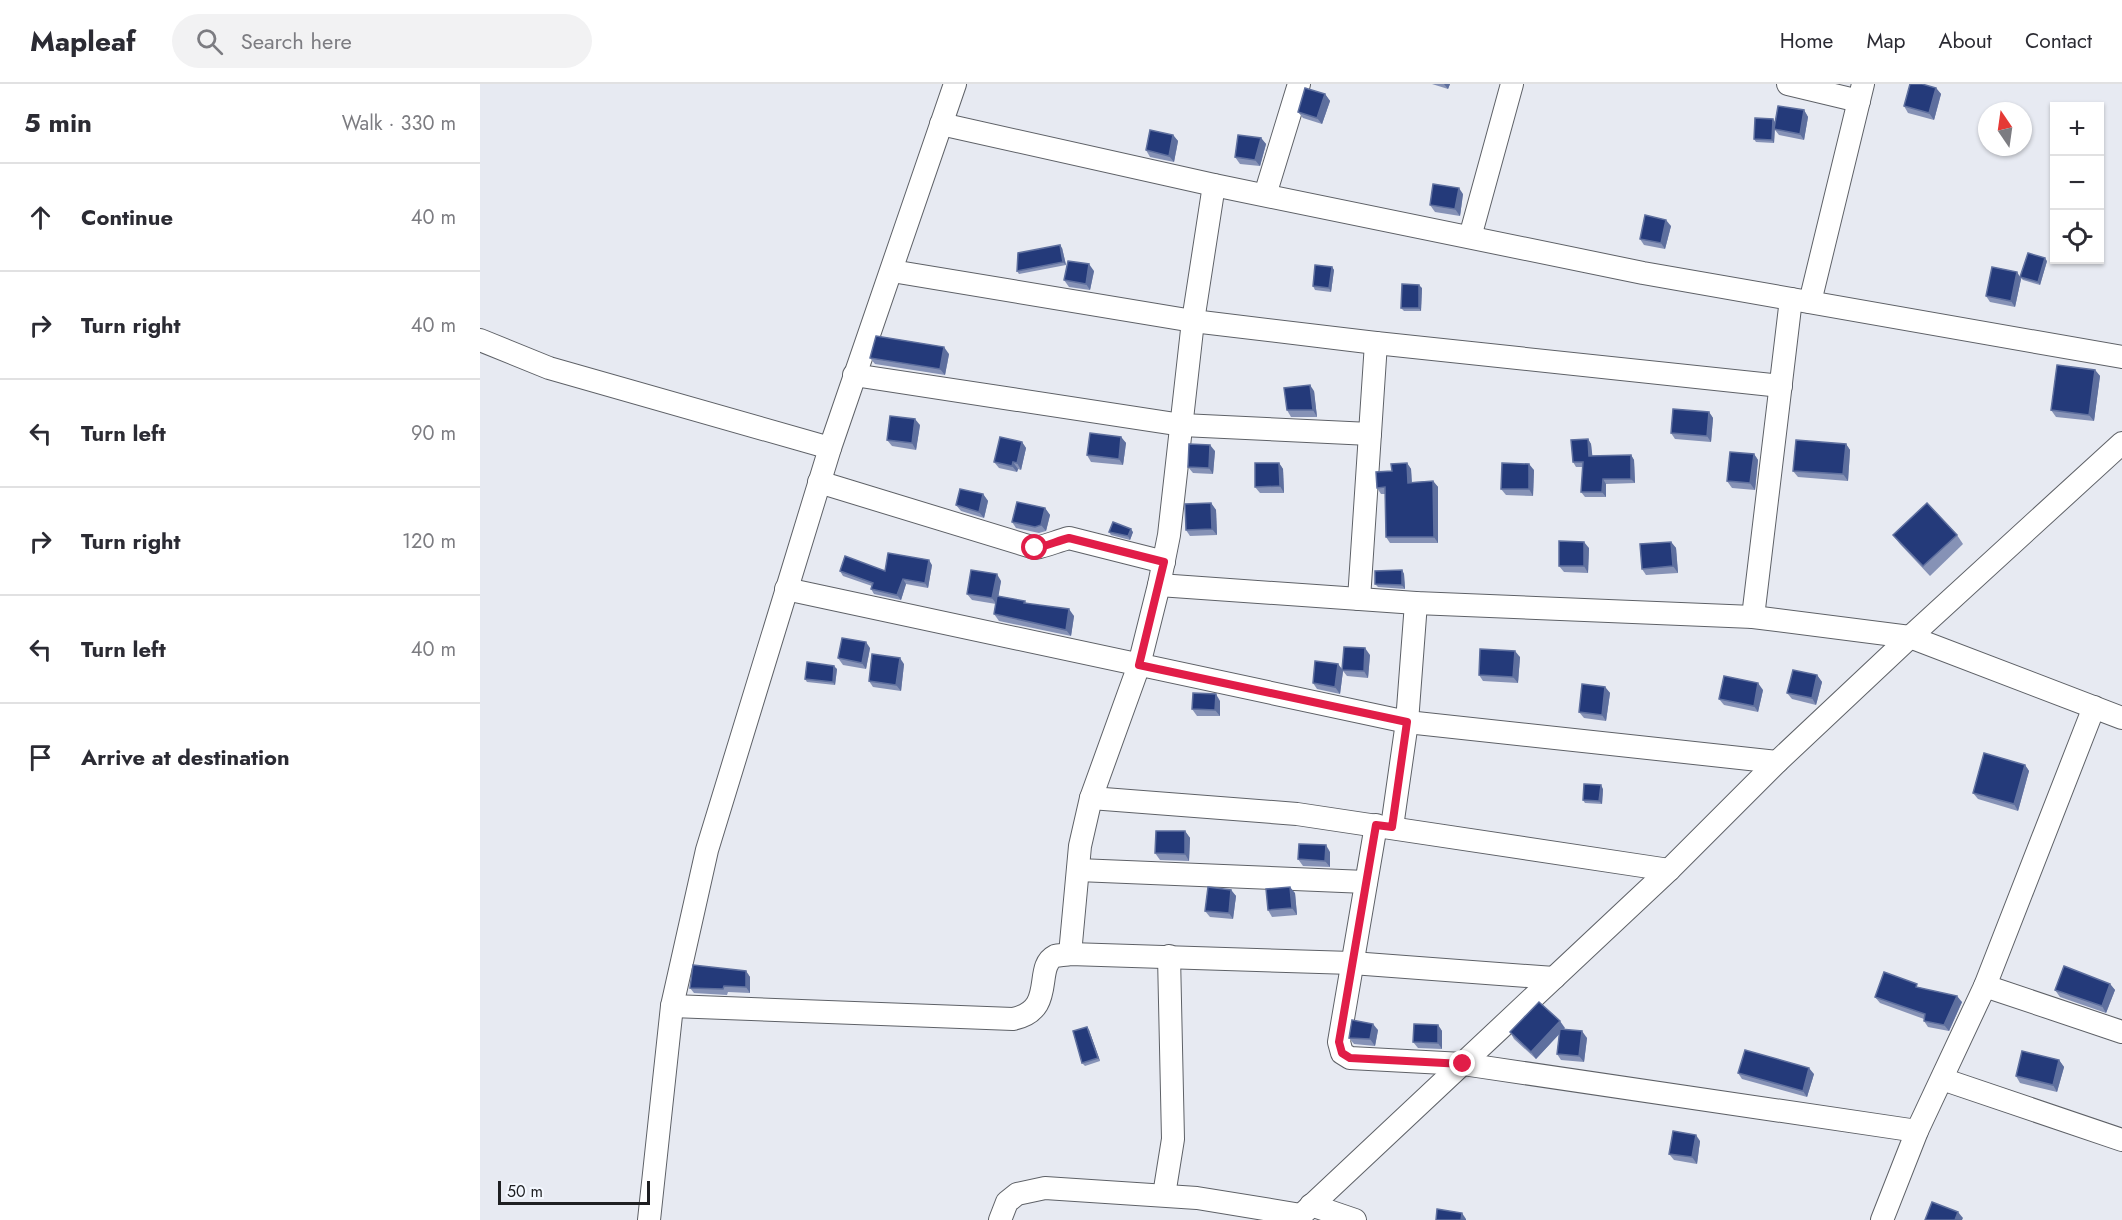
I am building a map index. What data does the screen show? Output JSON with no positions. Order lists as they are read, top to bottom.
{
  "scale_bar": "50 m",
  "north": "top",
  "page": {
    "header": "Mapleaf",
    "search": "Search here",
    "nav": [
      "Home",
      "Map",
      "About",
      "Contact"
    ],
    "heading": ["5 min", "Walk · 330 m"],
    "map_buttons": ["+", "−"],
    "list": [
      ["Continue", "40 m"],
      ["Turn right", "40 m"],
      ["Turn left", "90 m"],
      ["Turn right", "120 m"],
      ["Turn left", "40 m"],
      "Arrive at destination"
    ],
    "scale": "50 m"
  }
}
